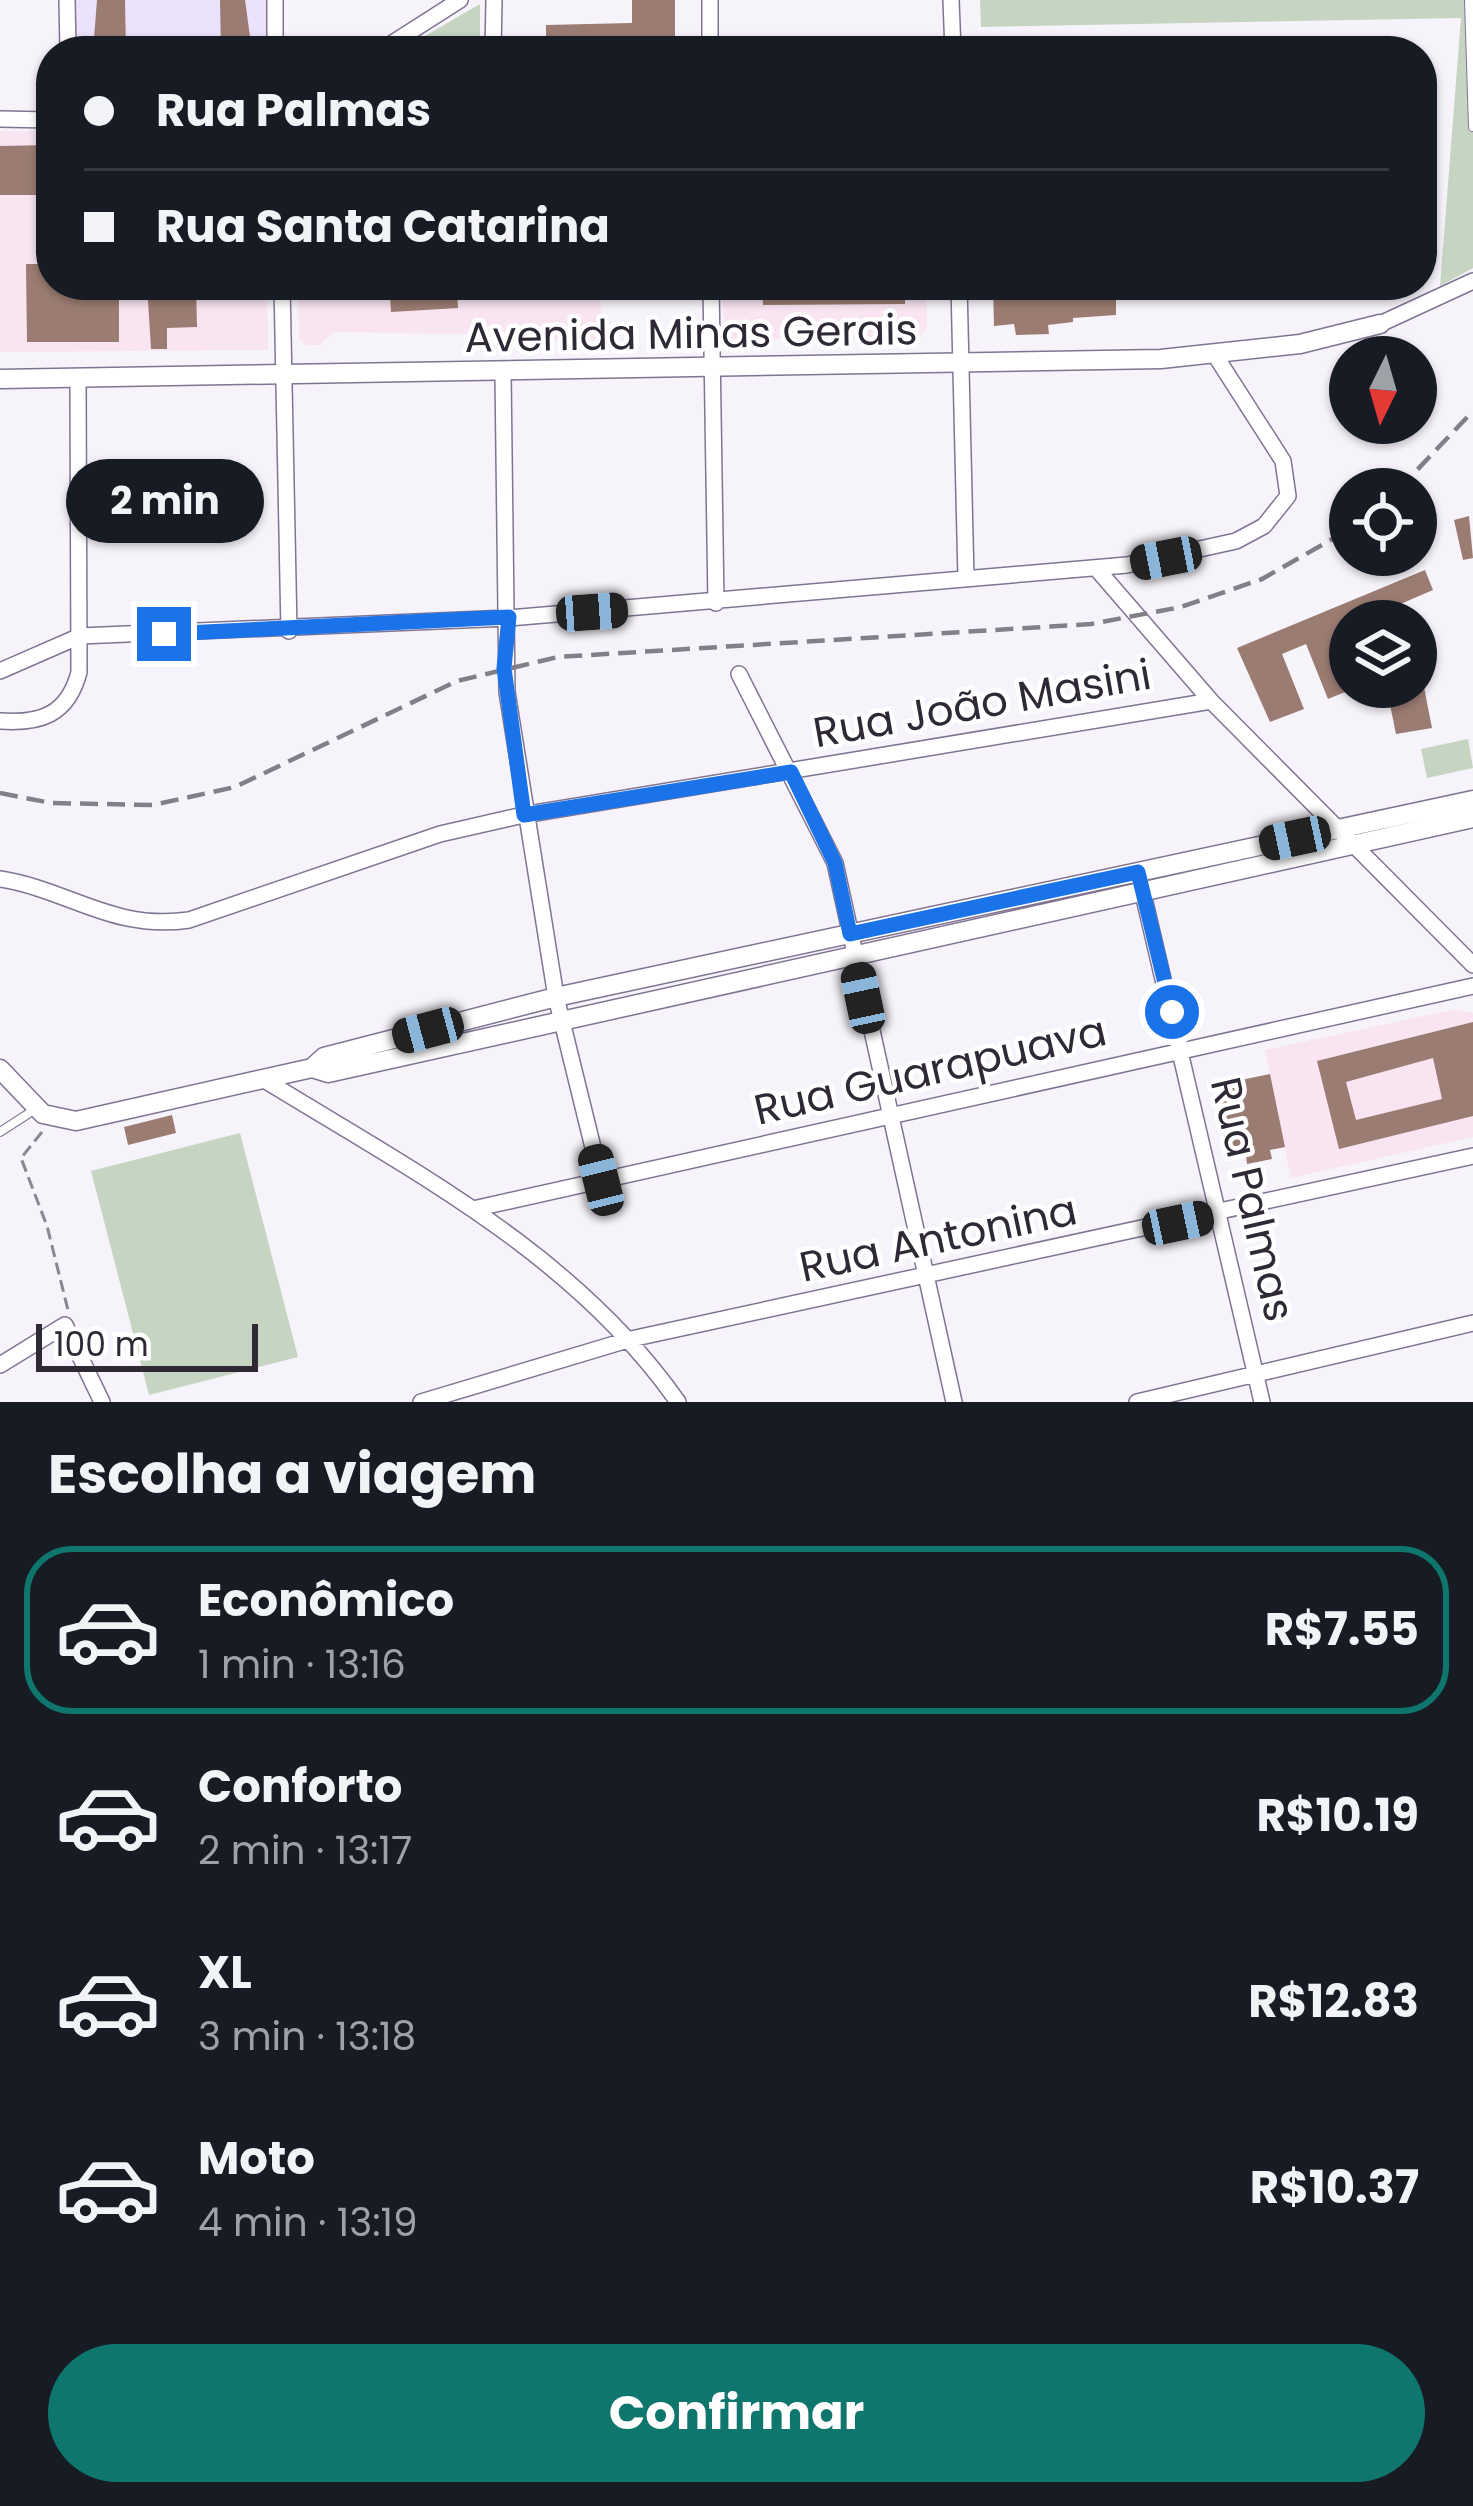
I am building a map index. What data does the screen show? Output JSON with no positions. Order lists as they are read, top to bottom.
{
  "streets": {
    "street": [
      "Avenida Minas Gerais",
      "Rua João Masini",
      "Rua Guarapuava",
      "Rua Palmas",
      "Rua Antonina"
    ]
  },
  "crossings": [
    ["Rua Guarapuava", "Rua Palmas"],
    ["Rua Palmas", "Rua Antonina"]
  ],
  "scale_bar": "100 m",
  "north": "bottom",
  "page": {
    "banner": ["Rua Palmas", "Rua Santa Catarina"],
    "bubble": "2 min",
    "scale": "100 m",
    "heading": "Escolha a viagem",
    "list": [
      {
        "name": "Econômico",
        "note": "1 min · 13:16",
        "value": "R$7.55"
      },
      {
        "name": "Conforto",
        "note": "2 min · 13:17",
        "value": "R$10.19"
      },
      {
        "name": "XL",
        "note": "3 min · 13:18",
        "value": "R$12.83"
      },
      {
        "name": "Moto",
        "note": "4 min · 13:19",
        "value": "R$10.37"
      }
    ],
    "buttons": "Confirmar"
  }
}
